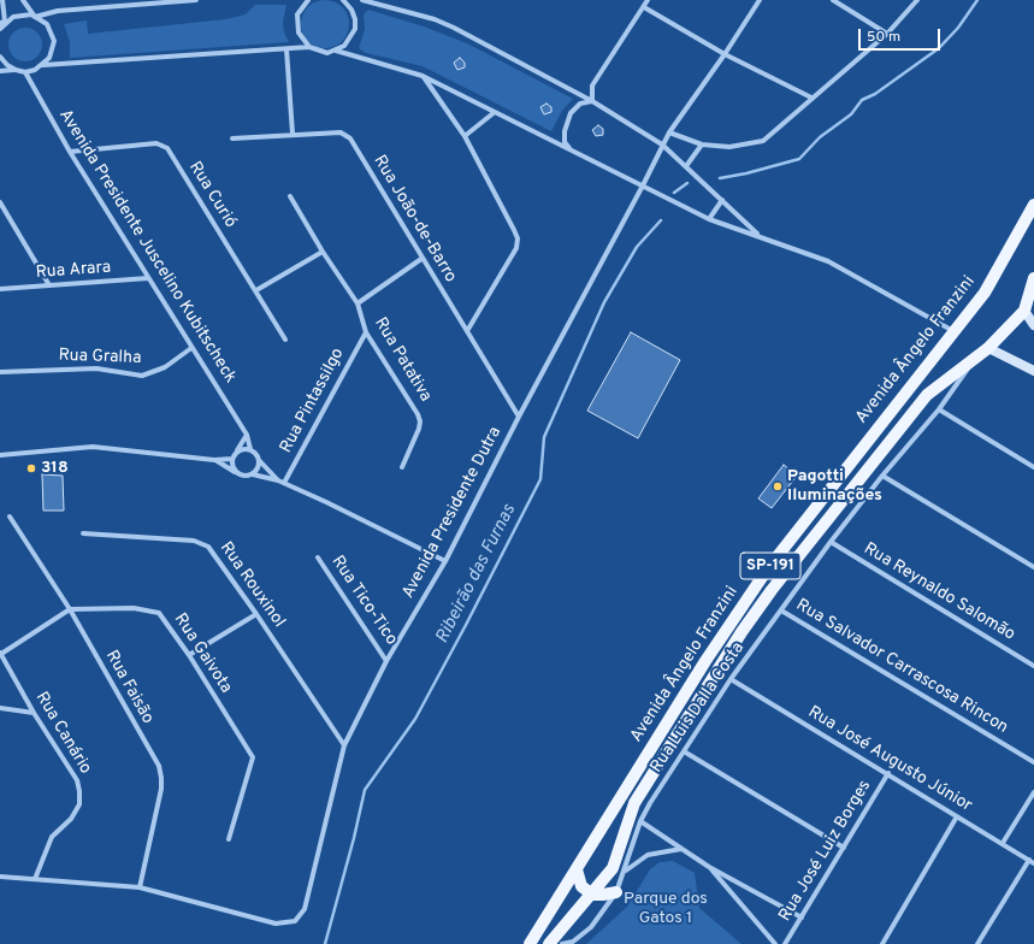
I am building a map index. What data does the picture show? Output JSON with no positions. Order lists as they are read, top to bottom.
{
  "streets": {
    "main road": ["Avenida Ângelo Franzini", "SP-191"],
    "street": [
      "Rua Curió",
      "Rua João-de-Barro",
      "Avenida Presidente Juscelino Kubitscheck",
      "Rua Arara",
      "Rua Gralha",
      "Rua Patativa",
      "Rua Pintassilgo",
      "Avenida Presidente Dutra",
      "Rua Rouxinol",
      "Rua Reynaldo Salomão",
      "Rua Tico-Tico",
      "Rua Gaivota",
      "Rua Salvador Carrascosa Rincon",
      "Rua Faisão",
      "Rua Luis Dalla Costa",
      "Rua Canário",
      "Rua José Augusto Júnior",
      "Rua José Luiz Borges"
    ]
  },
  "crossings": [
    ["Rua Curió", "Avenida Presidente Juscelino Kubitscheck"],
    ["Rua João-de-Barro", "Avenida Presidente Dutra"],
    ["Avenida Presidente Juscelino Kubitscheck", "Rua Arara"],
    ["Avenida Presidente Juscelino Kubitscheck", "Rua Gralha"],
    ["Avenida Ângelo Franzini", "Rua Luis Dalla Costa"],
    ["Rua Patativa", "Rua Pintassilgo"],
    ["Avenida Presidente Dutra", "Rua Rouxinol"],
    ["Avenida Presidente Dutra", "Rua Tico-Tico"],
    ["Avenida Presidente Dutra", "Rua Faisão"],
    ["Rua Reynaldo Salomão", "Rua Luis Dalla Costa"],
    ["Rua Gaivota", "Rua Faisão"],
    ["Rua Salvador Carrascosa Rincon", "Rua Luis Dalla Costa"],
    ["Rua Luis Dalla Costa", "Rua José Augusto Júnior"],
    ["Rua José Augusto Júnior", "Rua José Luiz Borges"]
  ],
  "water": ["Ribeirão das Furnas"],
  "parks": ["Parque dos Gatos 1"],
  "places": ["318", "Pagotti Iluminações"],
  "scale_bar": "50 m"
}
